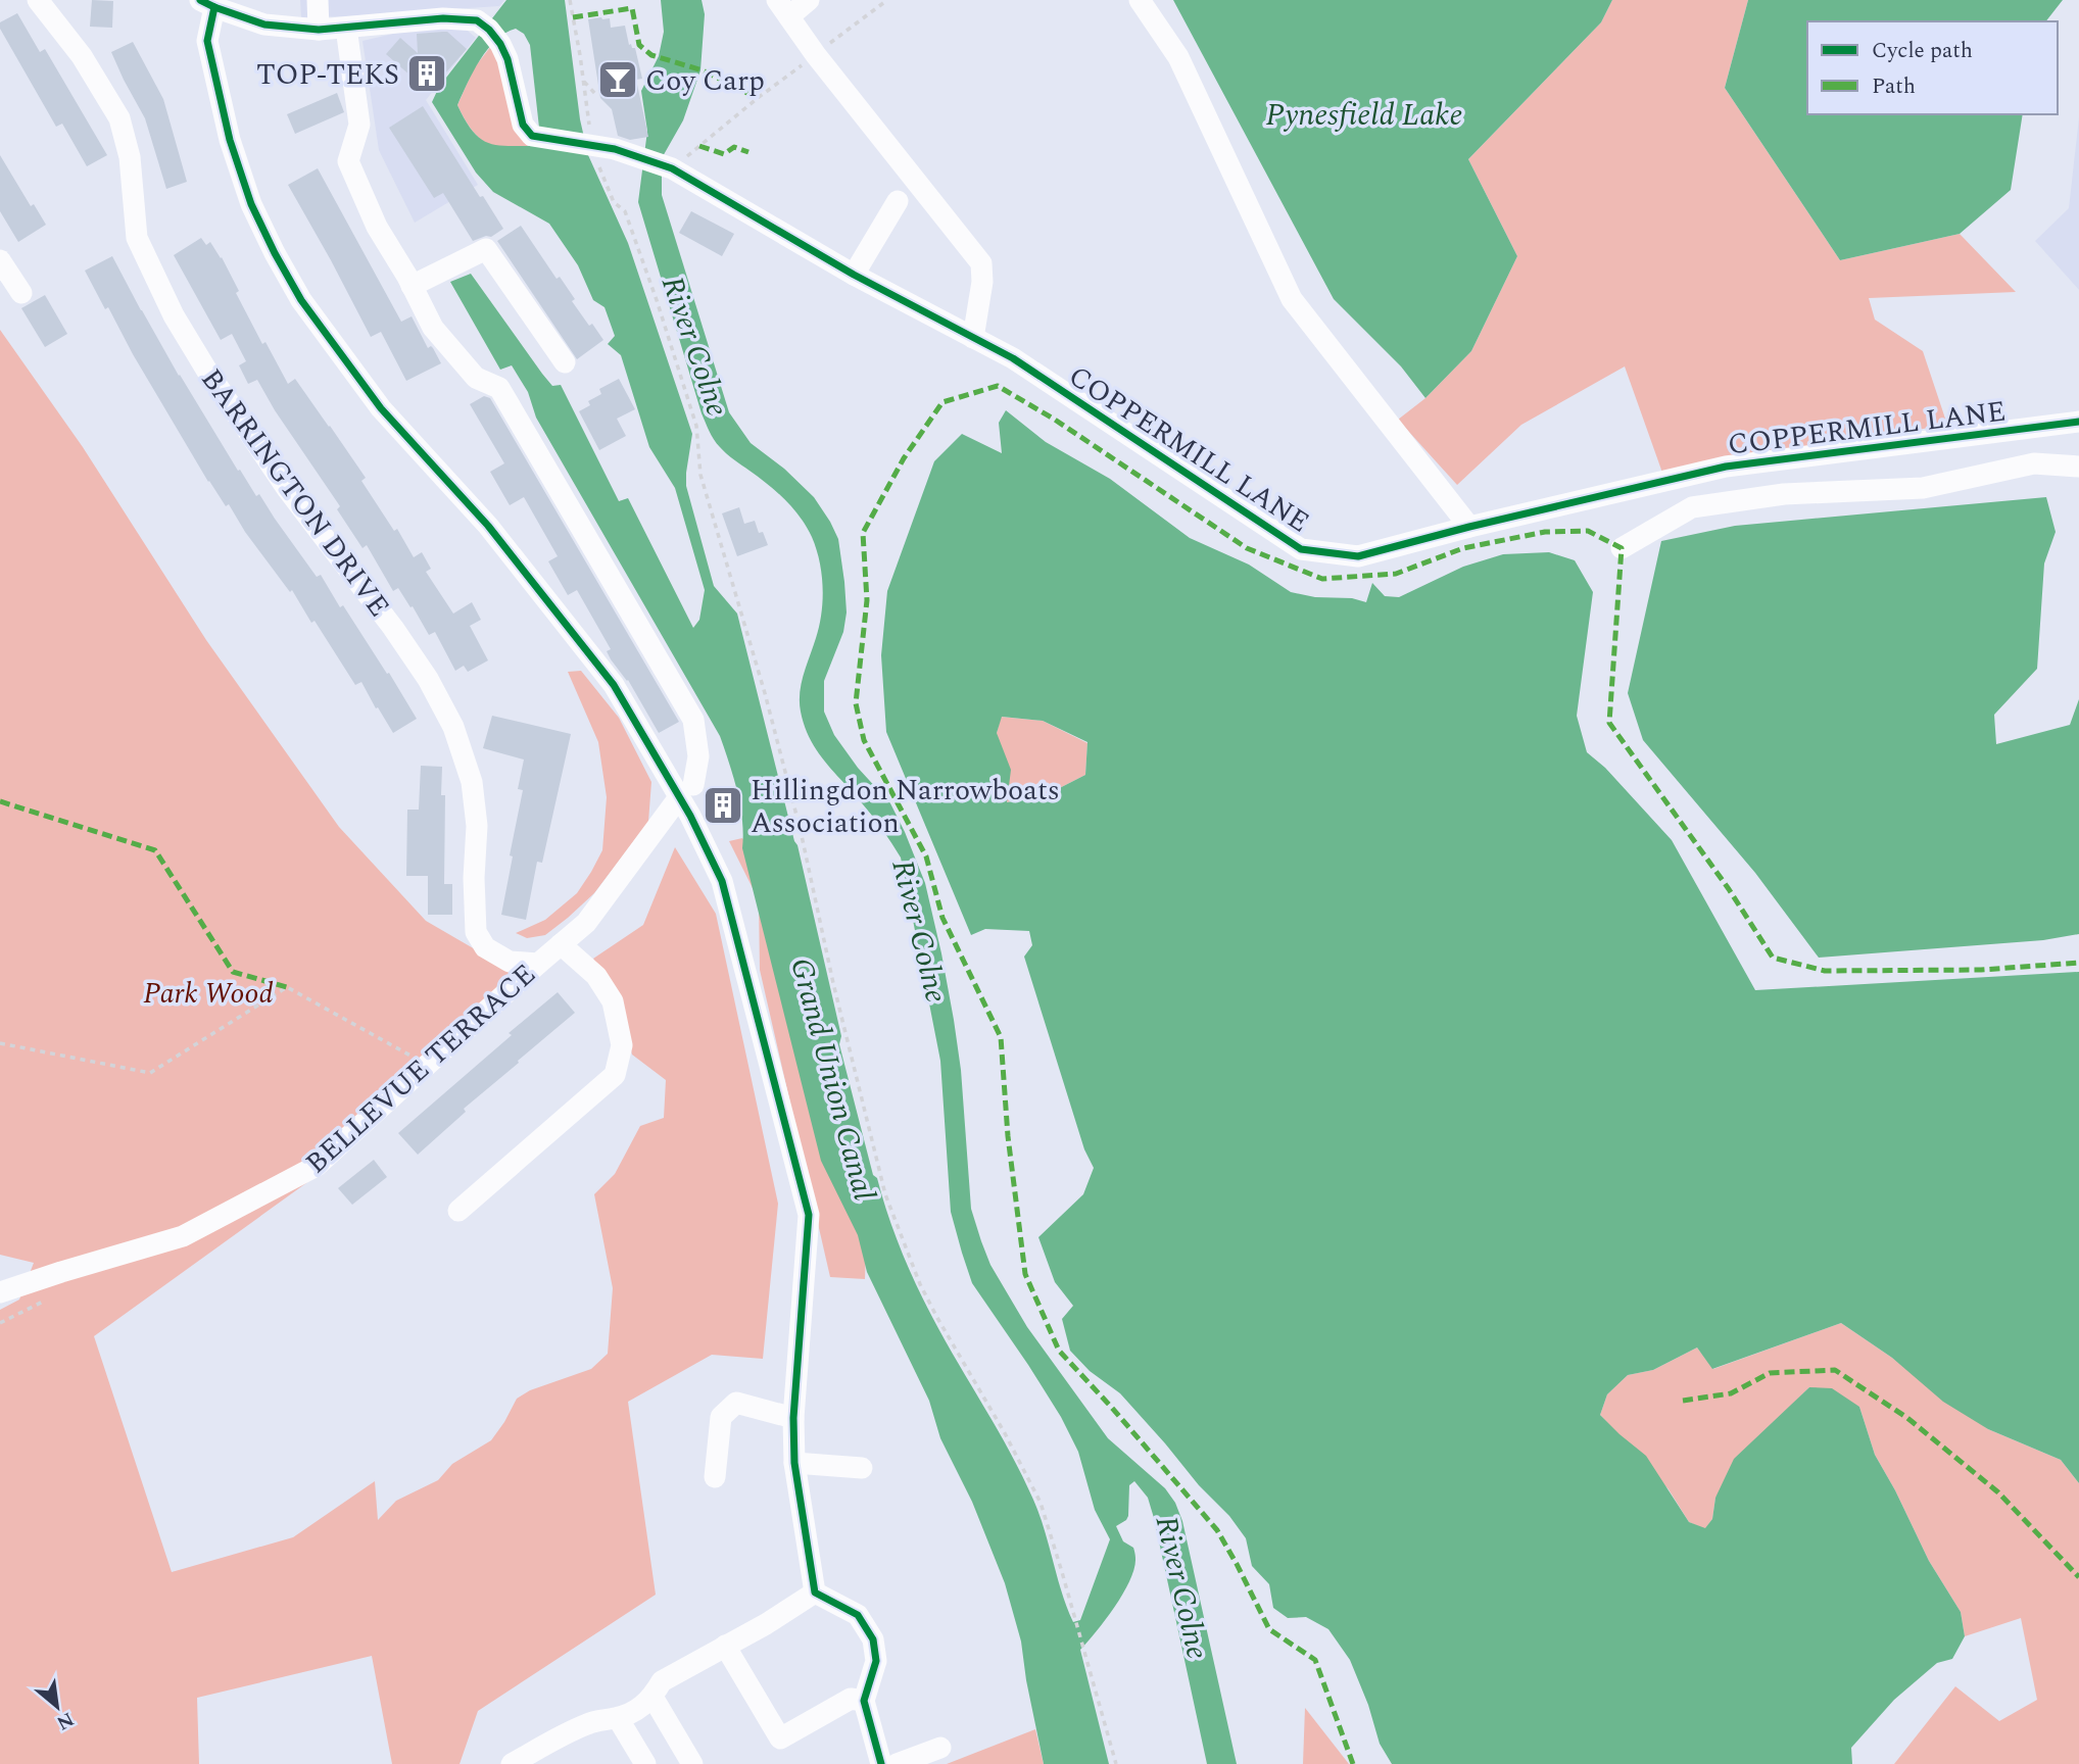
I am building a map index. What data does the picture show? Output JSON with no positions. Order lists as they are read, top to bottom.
{
  "streets": {
    "street": ["COPPERMILL LANE", "BARRINGTON DRIVE", "BELLEVUE TERRACE"]
  },
  "crossings": [
    ["BARRINGTON DRIVE", "BELLEVUE TERRACE"]
  ],
  "water": ["Pynesfield Lake", "River Colne", "Grand Union Canal"],
  "parks": ["Park Wood"],
  "places": {
    "building": ["TOP-TEKS", "Hillingdon Narrowboats Association"],
    "bar": ["Coy Carp"]
  },
  "legend": ["Cycle path", "Path"],
  "north": "bottom right"
}
